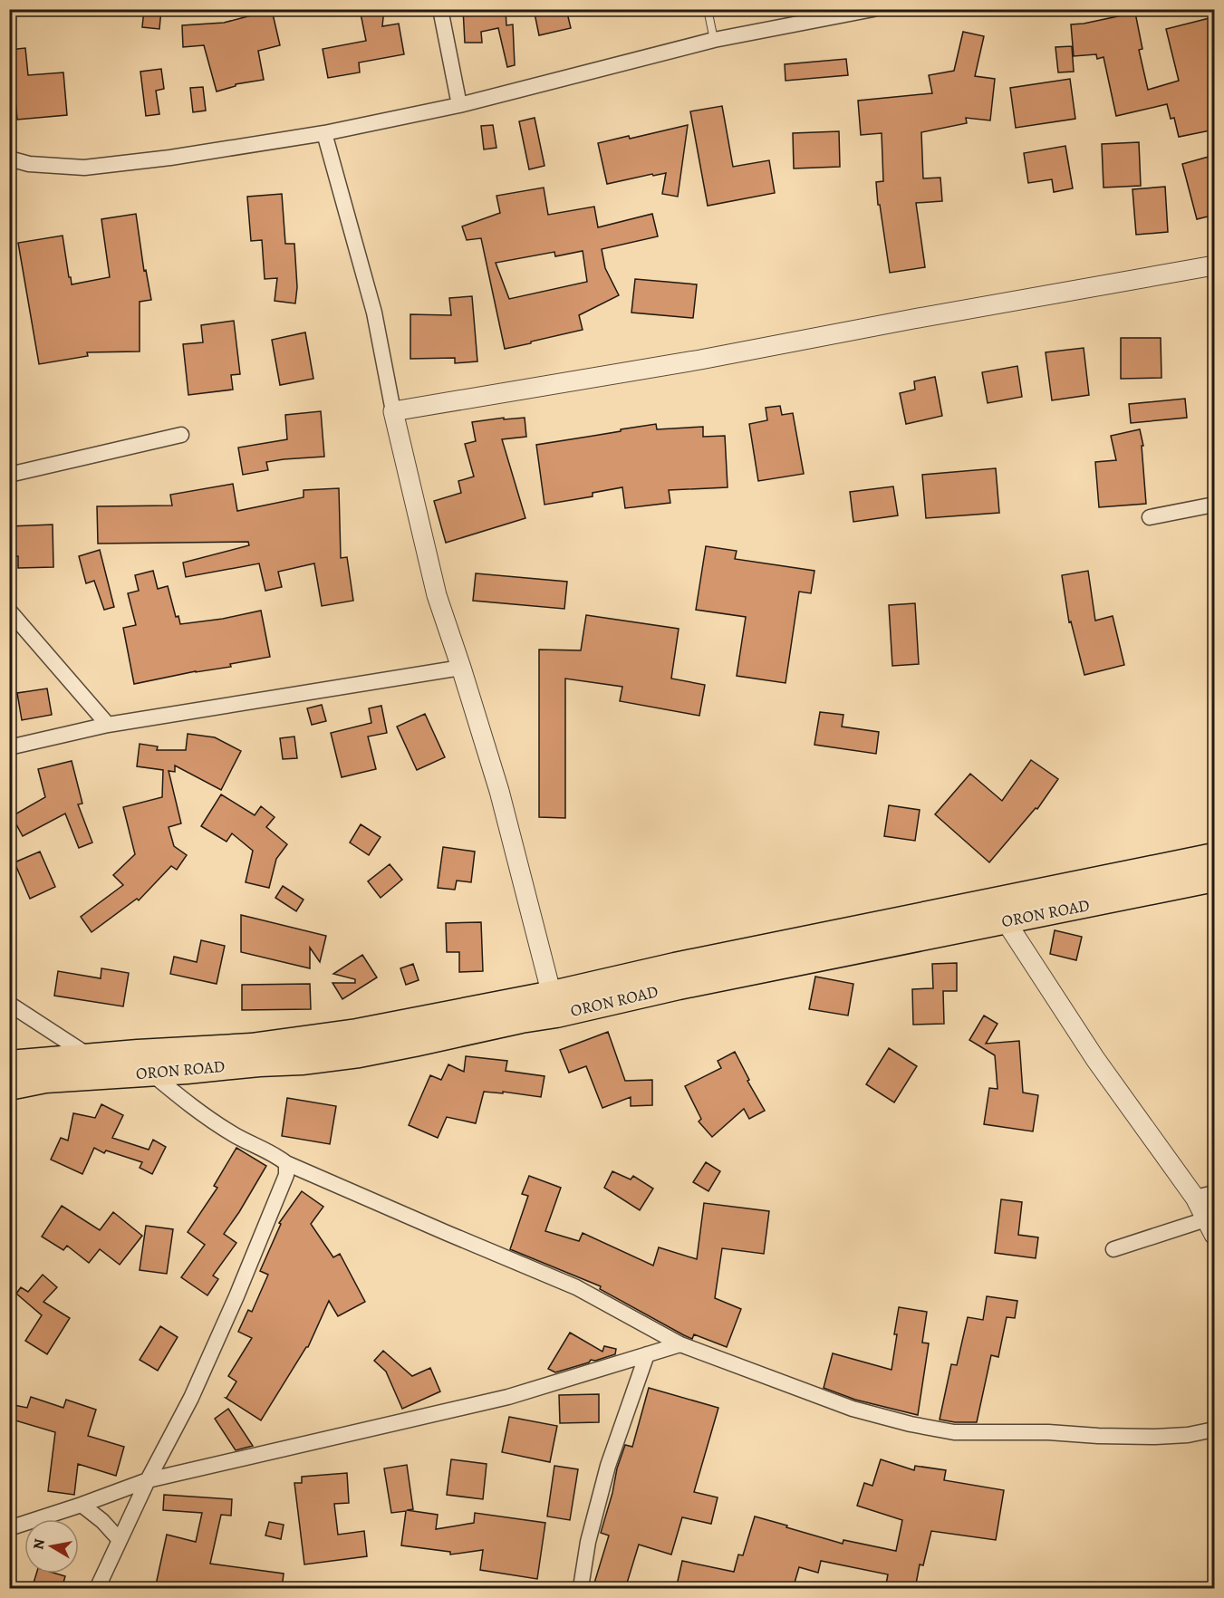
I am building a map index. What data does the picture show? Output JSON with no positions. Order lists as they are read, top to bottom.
{
  "streets": {
    "highway": ["ORON ROAD"]
  },
  "north": "left"
}
